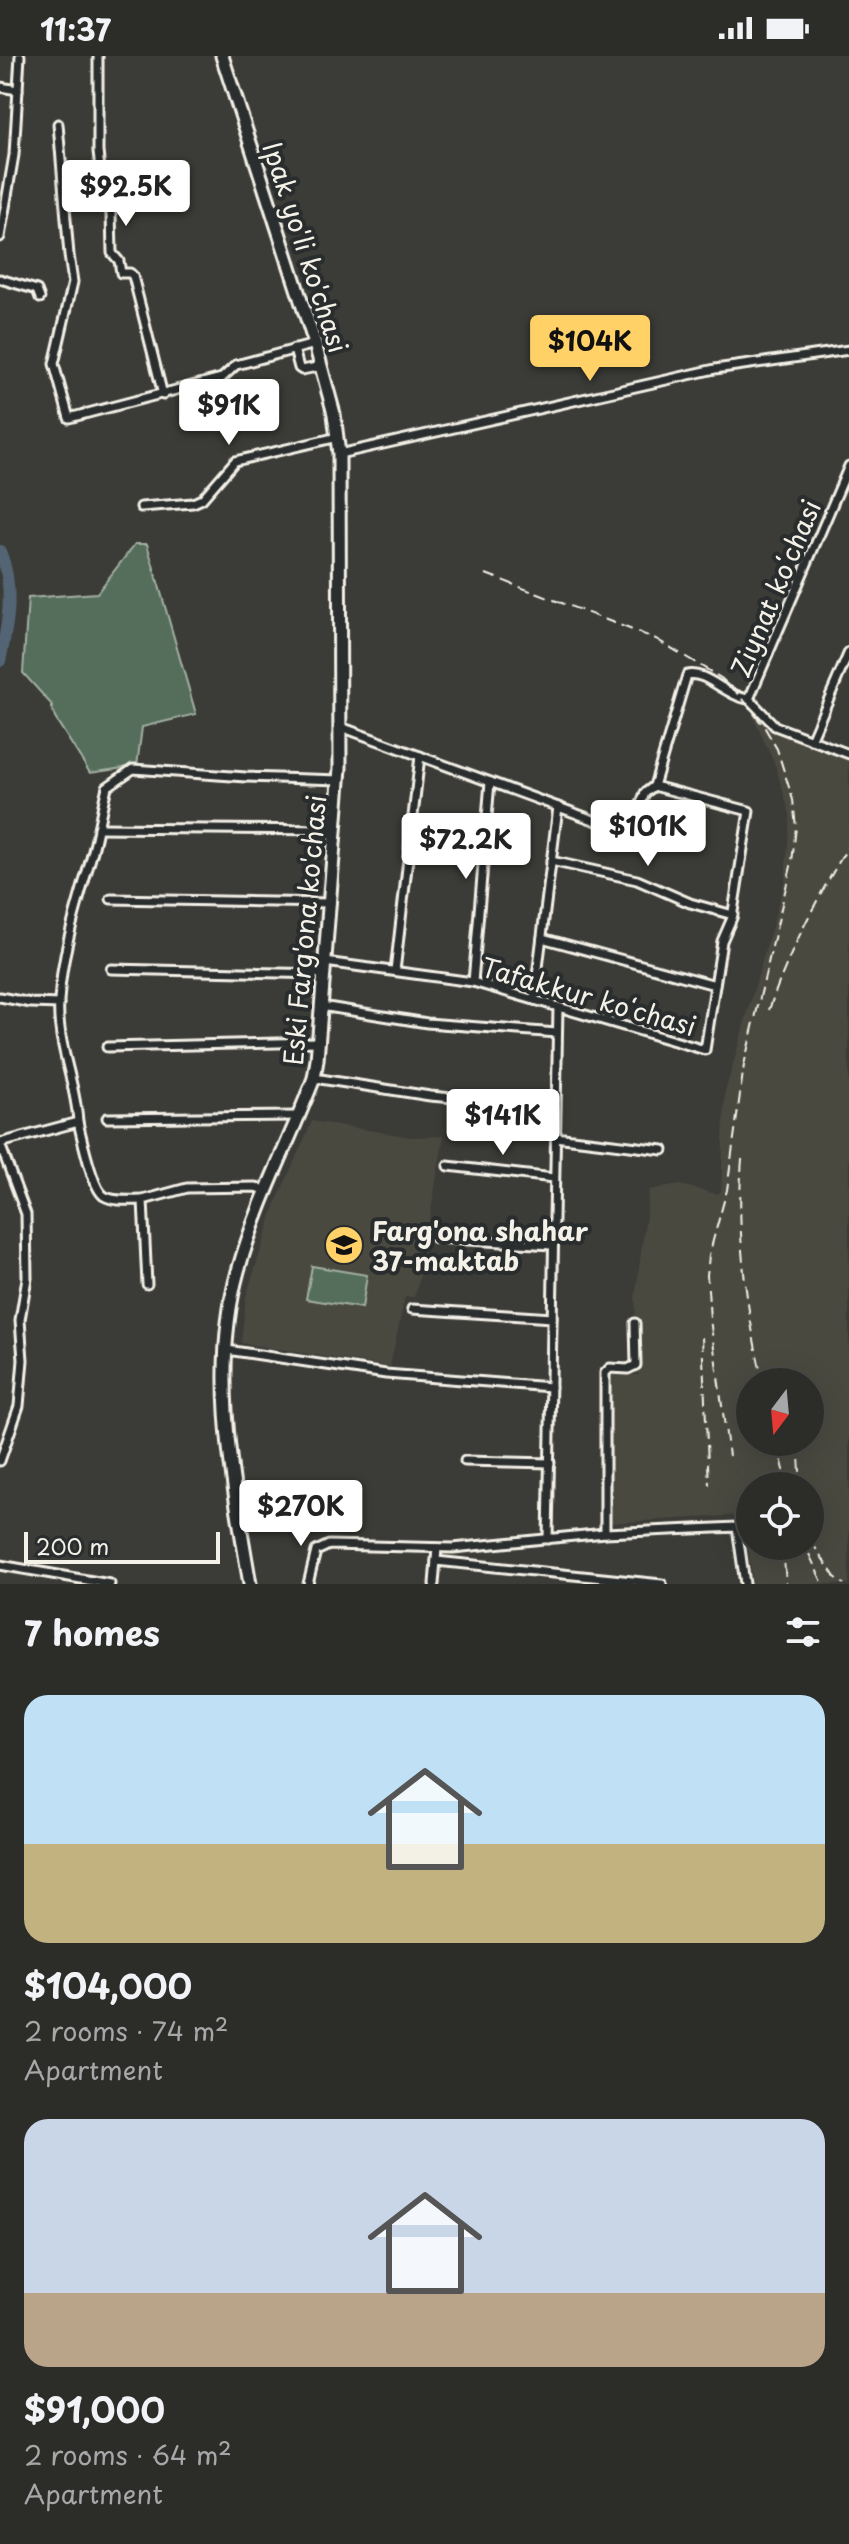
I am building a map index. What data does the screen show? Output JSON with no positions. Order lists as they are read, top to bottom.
{
  "streets": {
    "main road": ["Ipak yo'li ko'chasi", "Eski Farg'ona ko'chasi"],
    "street": ["Ziynat koʻchasi", "Tafakkur koʻchasi"]
  },
  "crossings": [
    ["Ipak yo'li ko'chasi", "Eski Farg'ona ko'chasi"],
    ["Eski Farg'ona ko'chasi", "Tafakkur koʻchasi"]
  ],
  "places": {
    "school or university": ["Farg'ona shahar 37-maktab"]
  },
  "scale_bar": "200 m",
  "north": "bottom",
  "page": {
    "status": "11:37",
    "price": [
      "$92.5K",
      "$104K",
      "$91K",
      "$101K",
      "$72.2K",
      "$141K",
      "$270K"
    ],
    "scale": "200 m",
    "heading": "7 homes",
    "list": [
      {
        "name": "$104,000",
        "note": "2 rooms · 74 m² · Apartment"
      },
      {
        "name": "$91,000",
        "note": "2 rooms · 64 m² · Apartment"
      }
    ]
  }
}
